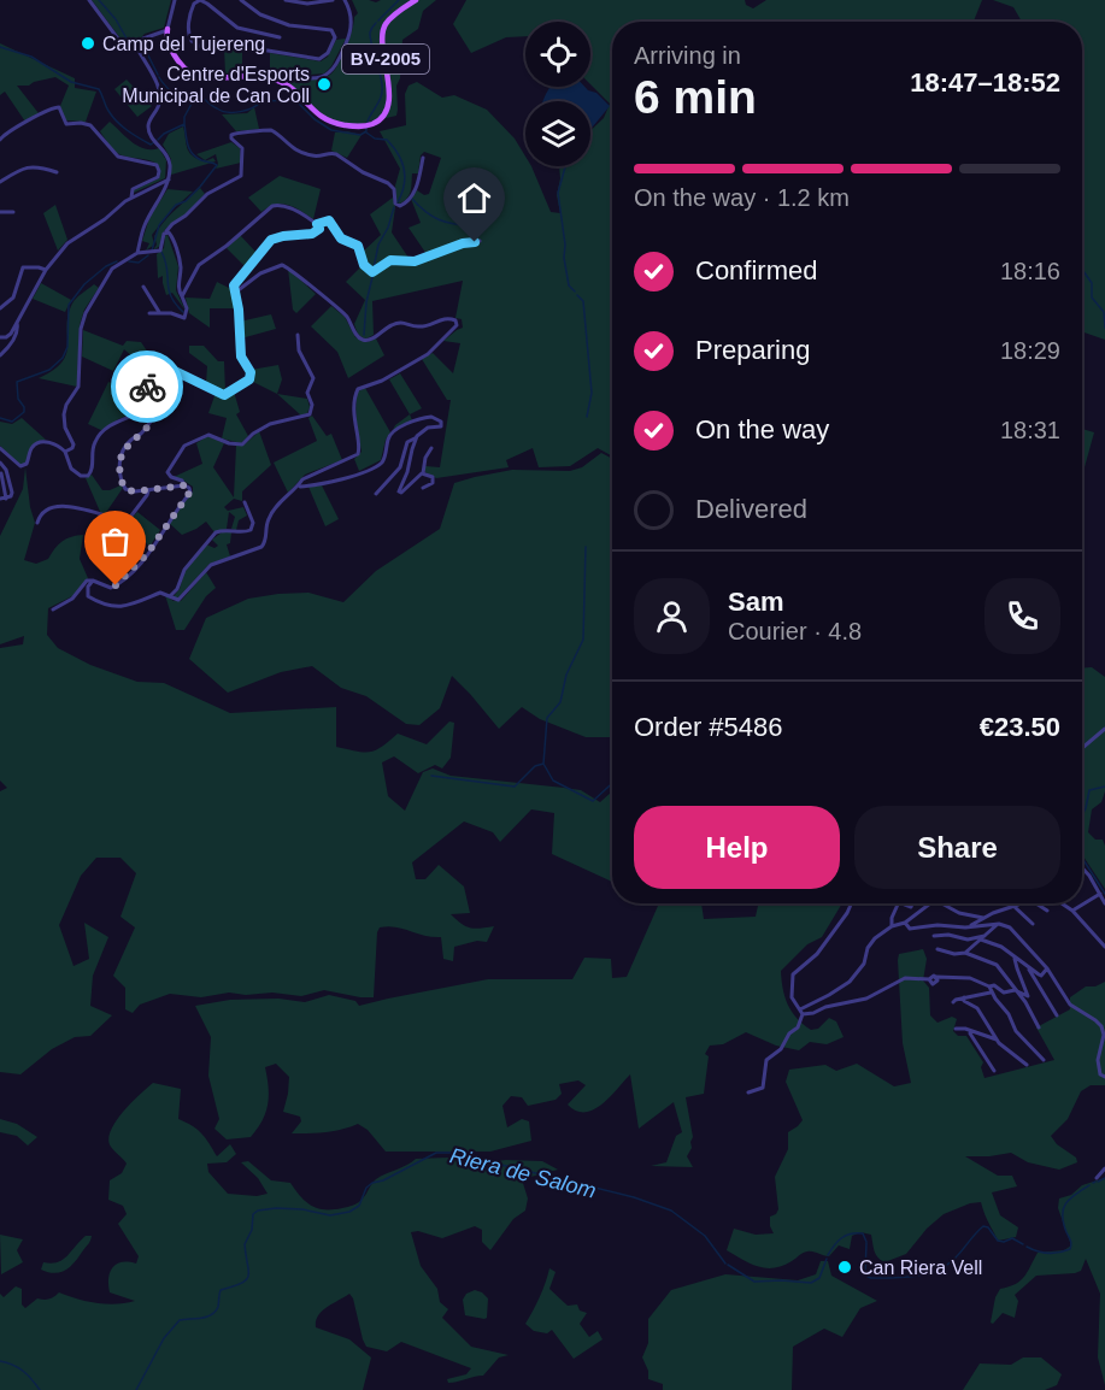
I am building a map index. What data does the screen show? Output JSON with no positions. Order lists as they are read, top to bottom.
{
  "streets": {
    "main road": ["BV-2005"]
  },
  "water": ["Riera de Salom"],
  "places": ["Camp del Tujereng", "Centre d'Esports Municipal de Can Coll", "Can Riera Vell"],
  "page": {
    "heading": ["6 min", "Arriving in", "18:47–18:52"],
    "panel": [
      "Sam",
      "Courier · 4.8",
      "Order #5486",
      "€23.50"
    ],
    "bar": "On the way · 1.2 km",
    "list": [
      ["Confirmed", "18:16"],
      ["Preparing", "18:29"],
      ["On the way", "18:31"],
      "Delivered"
    ],
    "buttons": ["Help", "Share"]
  }
}
